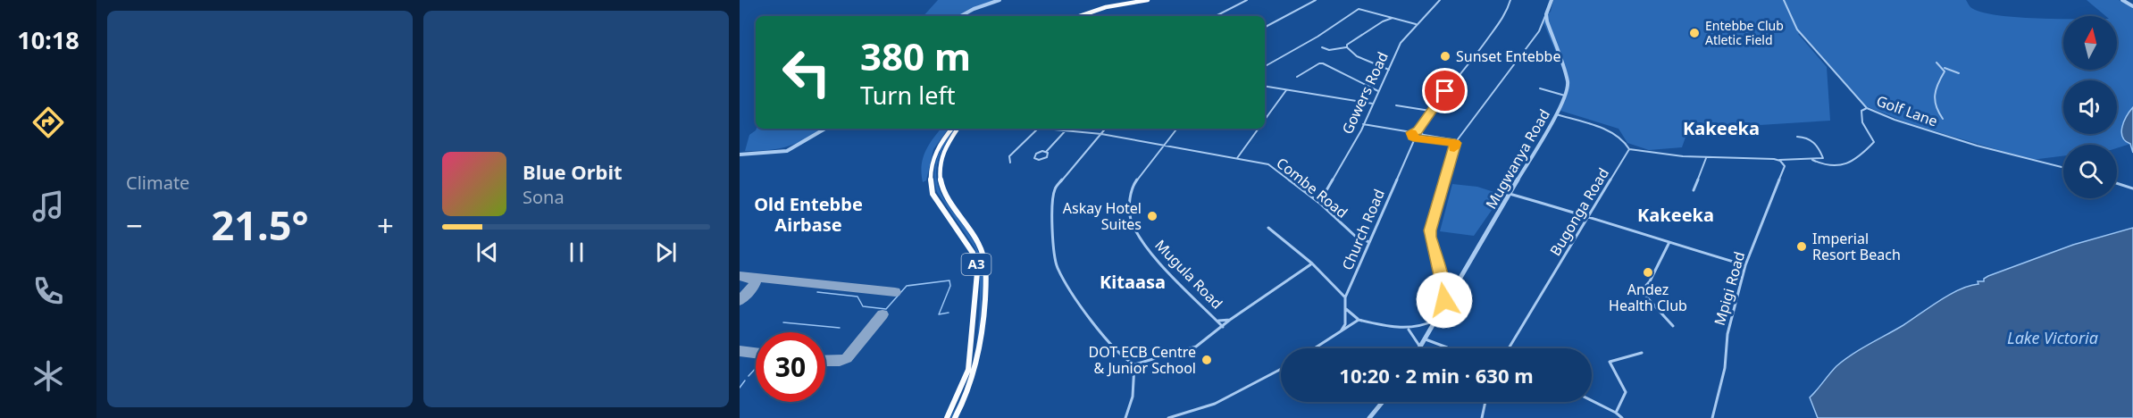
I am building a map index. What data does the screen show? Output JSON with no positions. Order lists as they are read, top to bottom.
{
  "streets": {
    "highway": ["A3"],
    "street": [
      "Gowers Road",
      "Golf Lane",
      "Mugwanya Road",
      "Combe Road",
      "Bugonga Road",
      "Church Road",
      "Mugula Road",
      "Mpigi Road"
    ]
  },
  "crossings": [
    ["Gowers Road", "Combe Road"],
    ["Combe Road", "Church Road"],
    ["Combe Road", "Mugula Road"]
  ],
  "districts": [
    "Kakeeka",
    "Old Entebbe Airbase",
    "Kakeeka",
    "Kitaasa"
  ],
  "water": ["Lake Victoria"],
  "places": [
    "Entebbe Club Atletic Field",
    "Sunset Entebbe",
    "Askay Hotel Suites",
    "Imperial Resort Beach",
    "Andez Health Club",
    "DOT ECB Centre & Junior School"
  ],
  "north": "top",
  "page": {
    "tabs": "10:18",
    "tile": "Climate",
    "turn": ["380 m", "Turn left"],
    "song": ["Blue Orbit", "Sona"],
    "heat": ["−", "21.5°", "+"],
    "limit": "30",
    "trip": "10:20 · 2 min · 630 m"
  }
}
